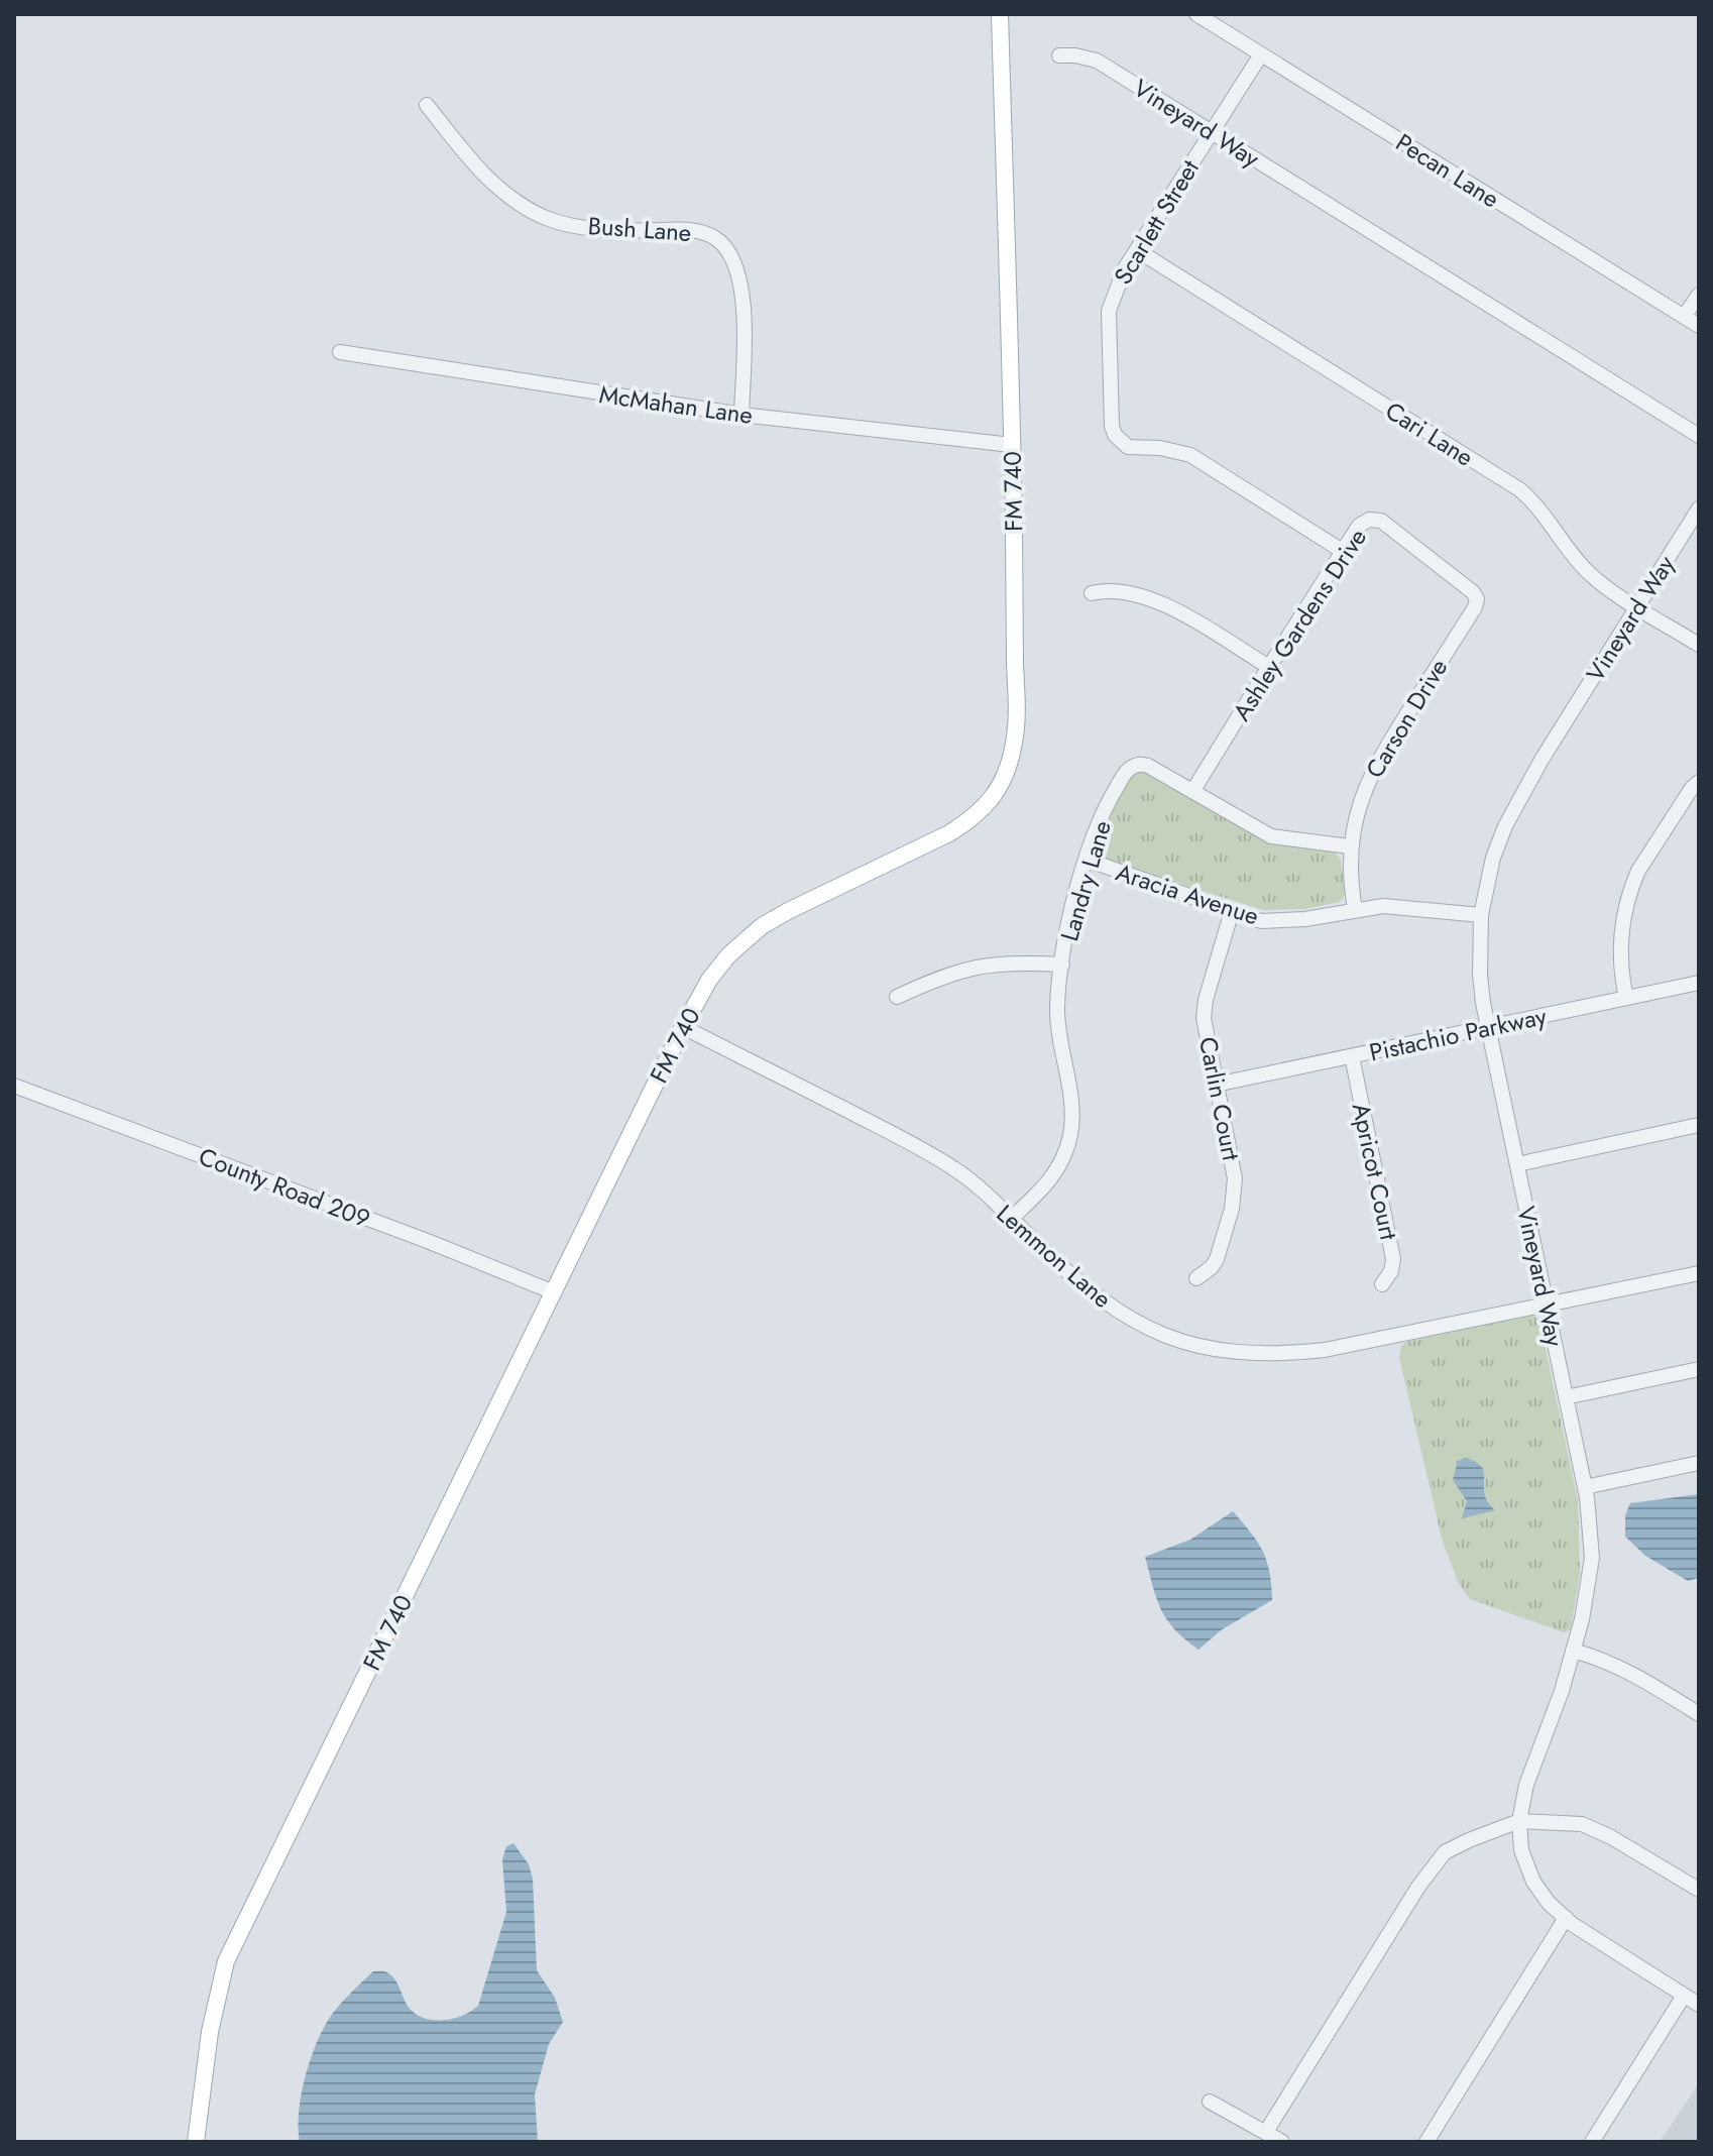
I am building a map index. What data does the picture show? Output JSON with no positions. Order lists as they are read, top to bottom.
{
  "streets": {
    "main road": ["FM 740"],
    "street": [
      "Vineyard Way",
      "Pecan Lane",
      "Scarlett Street",
      "Bush Lane",
      "McMahan Lane",
      "Cari Lane",
      "Ashley Gardens Drive",
      "Carson Drive",
      "Landry Lane",
      "Aracia Avenue",
      "Pistachio Parkway",
      "Carlin Court",
      "Apricot Court",
      "County Road 209",
      "Lemmon Lane"
    ]
  },
  "crossings": [
    ["Vineyard Way", "Scarlett Street"],
    ["Vineyard Way", "Cari Lane"],
    ["Vineyard Way", "Aracia Avenue"],
    ["Vineyard Way", "Pistachio Parkway"],
    ["Vineyard Way", "Lemmon Lane"],
    ["Pecan Lane", "Scarlett Street"],
    ["Scarlett Street", "Cari Lane"],
    ["Scarlett Street", "Ashley Gardens Drive"],
    ["Bush Lane", "McMahan Lane"],
    ["McMahan Lane", "FM 740"],
    ["FM 740", "County Road 209"],
    ["FM 740", "Lemmon Lane"],
    ["Ashley Gardens Drive", "Carson Drive"],
    ["Ashley Gardens Drive", "Landry Lane"],
    ["Carson Drive", "Landry Lane"],
    ["Carson Drive", "Aracia Avenue"],
    ["Landry Lane", "Aracia Avenue"],
    ["Landry Lane", "Lemmon Lane"],
    ["Aracia Avenue", "Carlin Court"],
    ["Pistachio Parkway", "Carlin Court"],
    ["Pistachio Parkway", "Apricot Court"]
  ]
}
